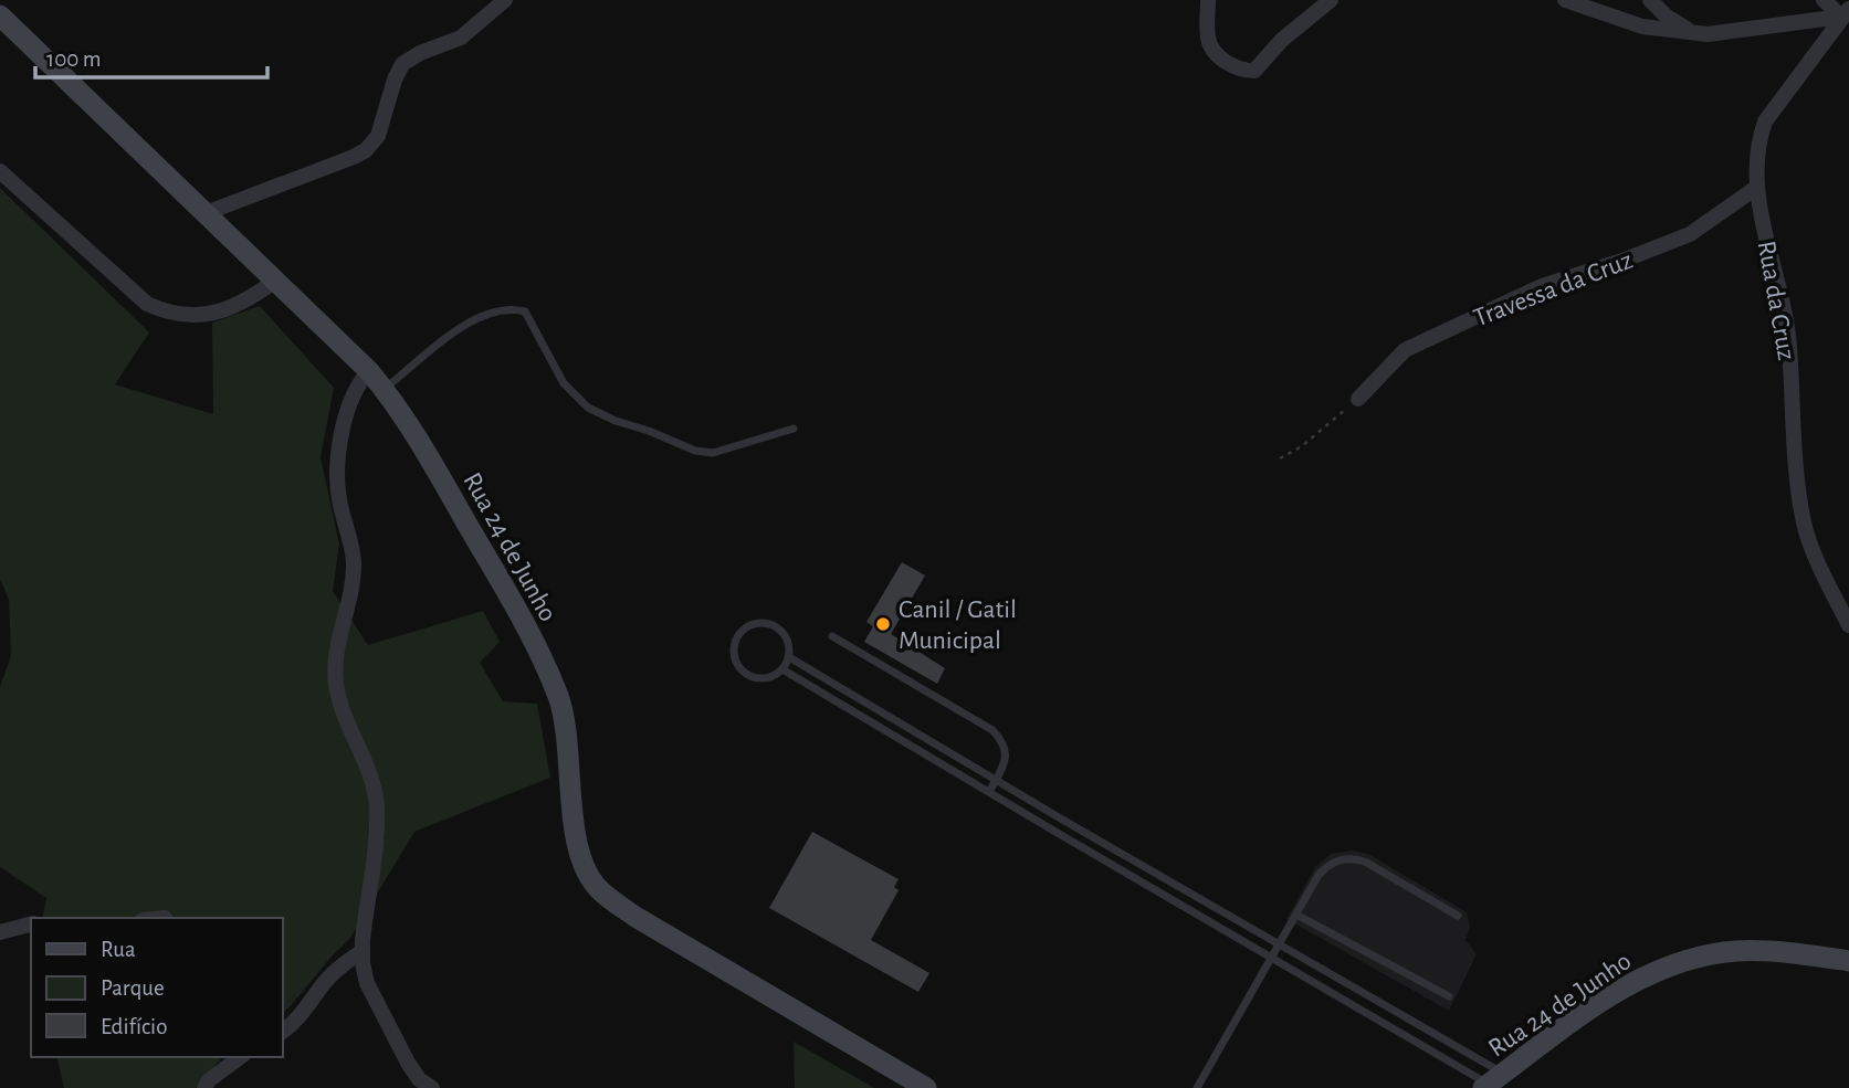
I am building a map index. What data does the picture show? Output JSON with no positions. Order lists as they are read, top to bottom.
{
  "streets": {
    "main road": ["Rua 24 de Junho"],
    "street": ["Travessa da Cruz", "Rua da Cruz"]
  },
  "crossings": [
    ["Travessa da Cruz", "Rua da Cruz"]
  ],
  "places": ["Canil / Gatil Municipal"],
  "legend": ["Rua", "Parque", "Edifício"],
  "scale_bar": "100 m"
}
